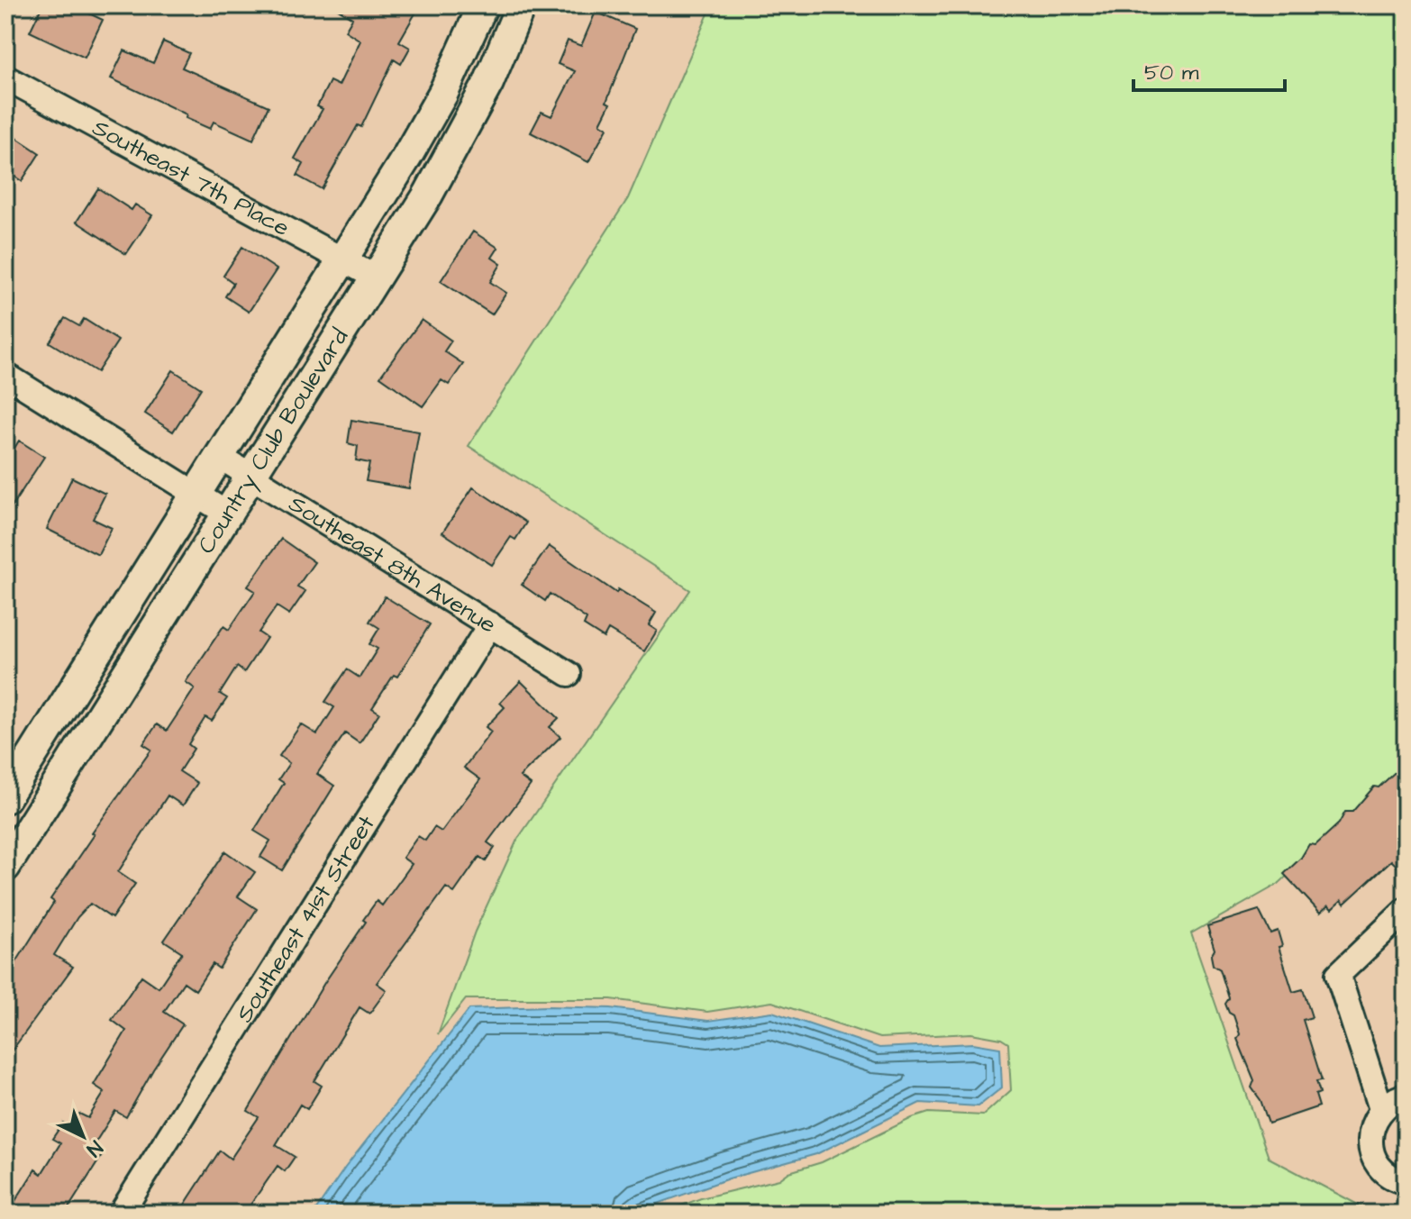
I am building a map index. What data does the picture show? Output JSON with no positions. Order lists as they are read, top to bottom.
{
  "streets": {
    "main road": ["Country Club Boulevard"],
    "street": ["Southeast 7th Place", "Southeast 8th Avenue", "Southeast 41st Street"]
  },
  "crossings": [
    ["Southeast 7th Place", "Country Club Boulevard"],
    ["Country Club Boulevard", "Southeast 8th Avenue"],
    ["Southeast 8th Avenue", "Southeast 41st Street"]
  ],
  "scale_bar": "50 m",
  "north": "bottom right"
}
